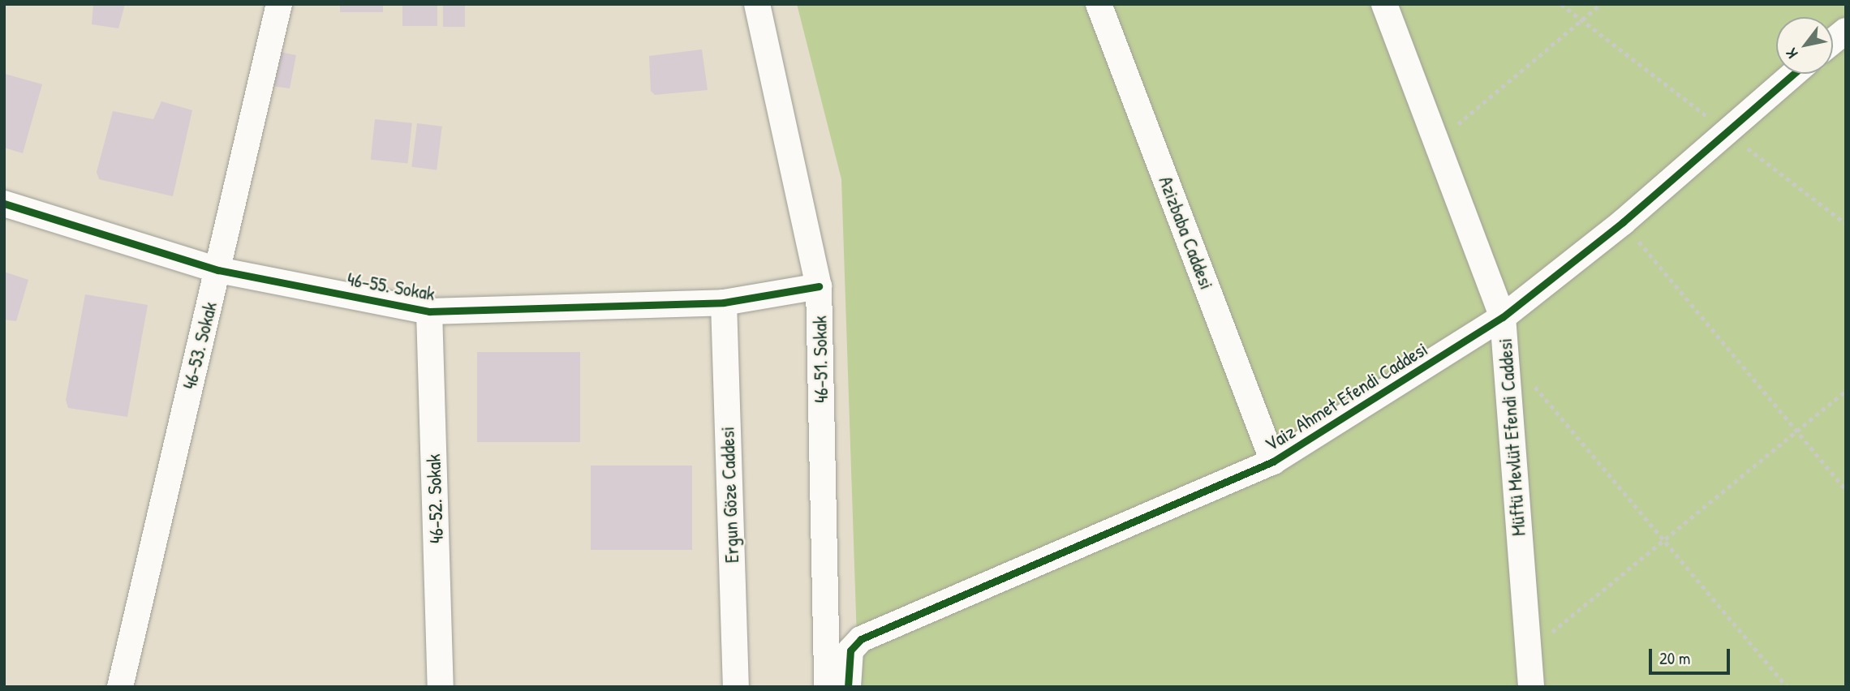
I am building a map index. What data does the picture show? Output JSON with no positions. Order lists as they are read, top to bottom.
{
  "streets": {
    "street": [
      "Azizbaba Caddesi",
      "46-55. Sokak",
      "46-53. Sokak",
      "46-51. Sokak",
      "Vaiz Ahmet Efendi Caddesi",
      "Müftü Mevlüt Efendi Caddesi",
      "Ergun Göze Caddesi",
      "46-52. Sokak"
    ]
  },
  "crossings": [
    ["Azizbaba Caddesi", "Vaiz Ahmet Efendi Caddesi"],
    ["46-55. Sokak", "46-53. Sokak"],
    ["46-55. Sokak", "46-51. Sokak"],
    ["46-55. Sokak", "Ergun Göze Caddesi"],
    ["46-55. Sokak", "46-52. Sokak"],
    ["Vaiz Ahmet Efendi Caddesi", "Müftü Mevlüt Efendi Caddesi"]
  ],
  "scale_bar": "20 m",
  "north": "bottom left"
}
